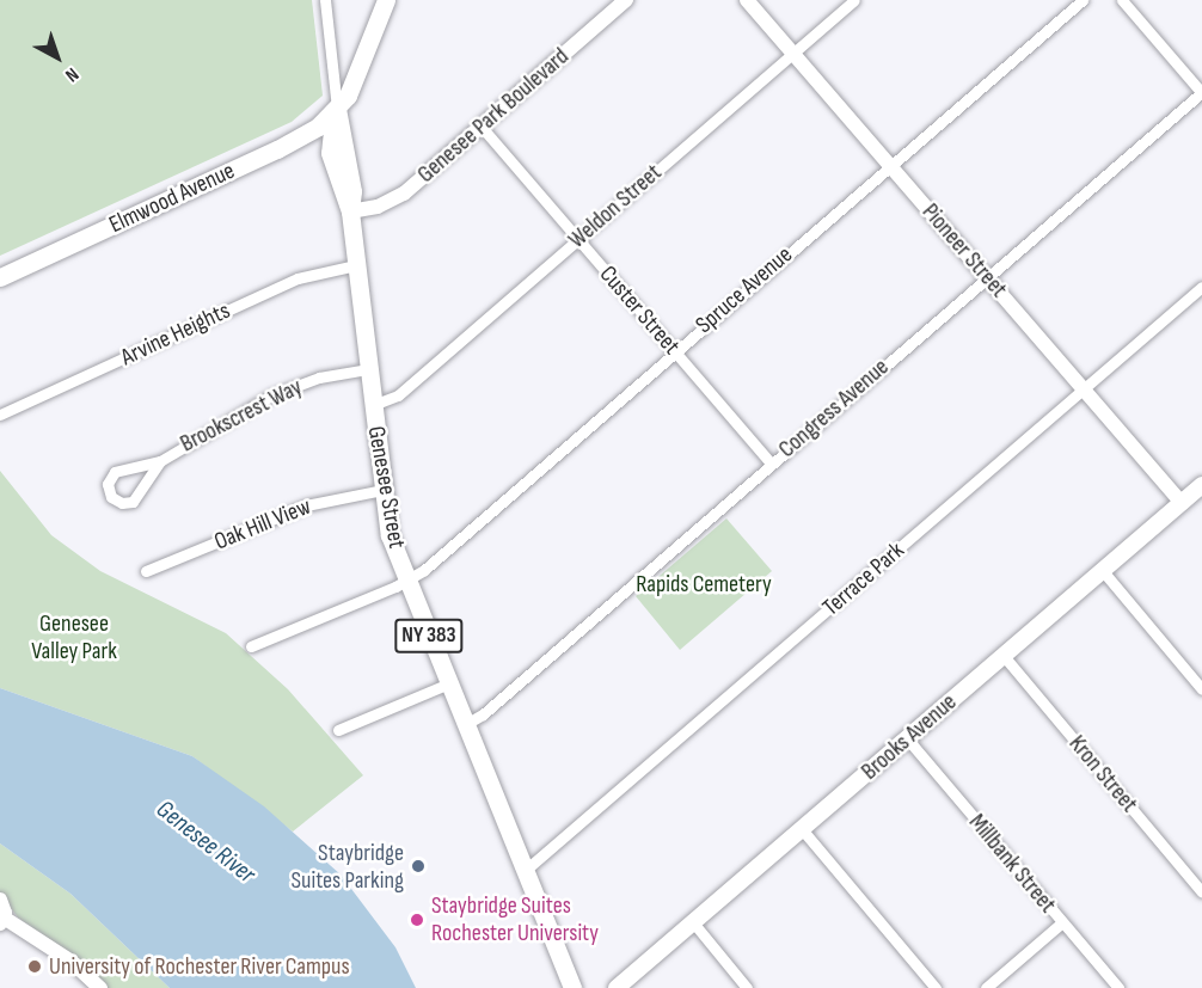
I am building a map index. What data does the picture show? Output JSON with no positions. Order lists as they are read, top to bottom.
{
  "streets": {
    "main road": [
      "Elmwood Avenue",
      "Genesee Street",
      "NY 383",
      "Brooks Avenue"
    ],
    "street": [
      "Genesee Park Boulevard",
      "Weldon Street",
      "Pioneer Street",
      "Spruce Avenue",
      "Custer Street",
      "Arvine Heights",
      "Congress Avenue",
      "Brookscrest Way",
      "Oak Hill View",
      "Terrace Park",
      "Kron Street",
      "Millbank Street"
    ]
  },
  "crossings": [
    ["Genesee Park Boulevard", "Custer Street"],
    ["Genesee Park Boulevard", "Genesee Street"],
    ["Elmwood Avenue", "Genesee Street"],
    ["Weldon Street", "Pioneer Street"],
    ["Weldon Street", "Custer Street"],
    ["Weldon Street", "Genesee Street"],
    ["Pioneer Street", "Spruce Avenue"],
    ["Pioneer Street", "Congress Avenue"],
    ["Pioneer Street", "Terrace Park"],
    ["Pioneer Street", "Brooks Avenue"],
    ["Spruce Avenue", "Custer Street"],
    ["Spruce Avenue", "Genesee Street"],
    ["Custer Street", "Congress Avenue"],
    ["Arvine Heights", "Genesee Street"],
    ["Congress Avenue", "Genesee Street"],
    ["Brookscrest Way", "Genesee Street"],
    ["Genesee Street", "Oak Hill View"],
    ["Genesee Street", "Terrace Park"],
    ["Brooks Avenue", "Kron Street"],
    ["Brooks Avenue", "Millbank Street"]
  ],
  "water": ["Genesee River"],
  "parks": ["Rapids Cemetery", "Genesee Valley Park"],
  "places": ["Staybridge Suites Parking", "Staybridge Suites Rochester University", "University of Rochester River Campus"],
  "north": "bottom right"
}
